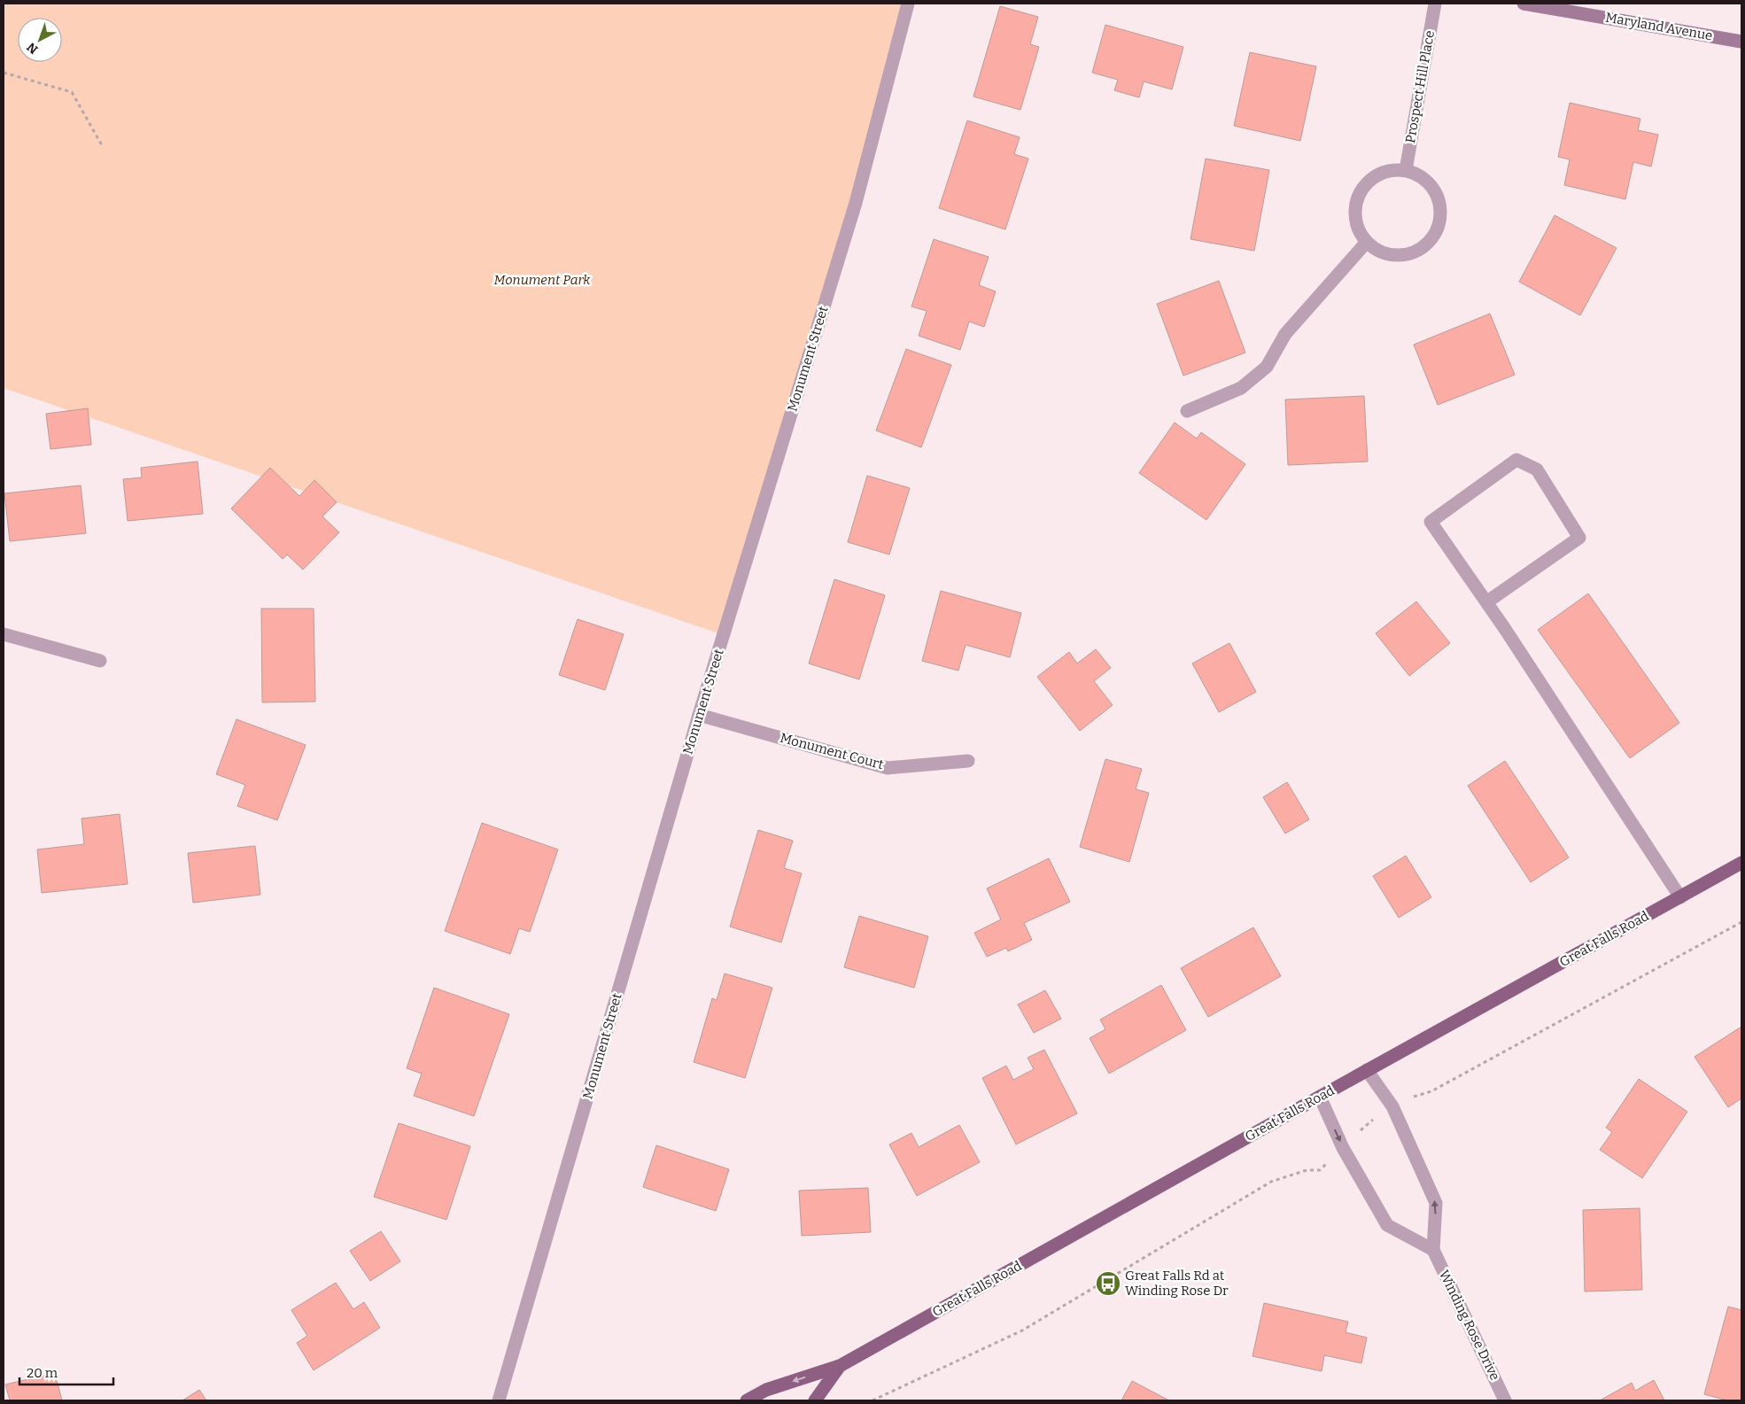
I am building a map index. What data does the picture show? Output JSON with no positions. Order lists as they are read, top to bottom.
{
  "streets": {
    "main road": ["Maryland Avenue", "Great Falls Road"],
    "street": [
      "Prospect Hill Place",
      "Monument Street",
      "Monument Court",
      "Winding Rose Drive"
    ]
  },
  "crossings": [
    ["Monument Street", "Monument Court"],
    ["Great Falls Road", "Winding Rose Drive"]
  ],
  "one_way": ["Winding Rose Drive"],
  "parks": ["Monument Park"],
  "places": {
    "bus stop": ["Great Falls Rd at Winding Rose Dr"]
  },
  "scale_bar": "20 m",
  "north": "bottom left"
}
